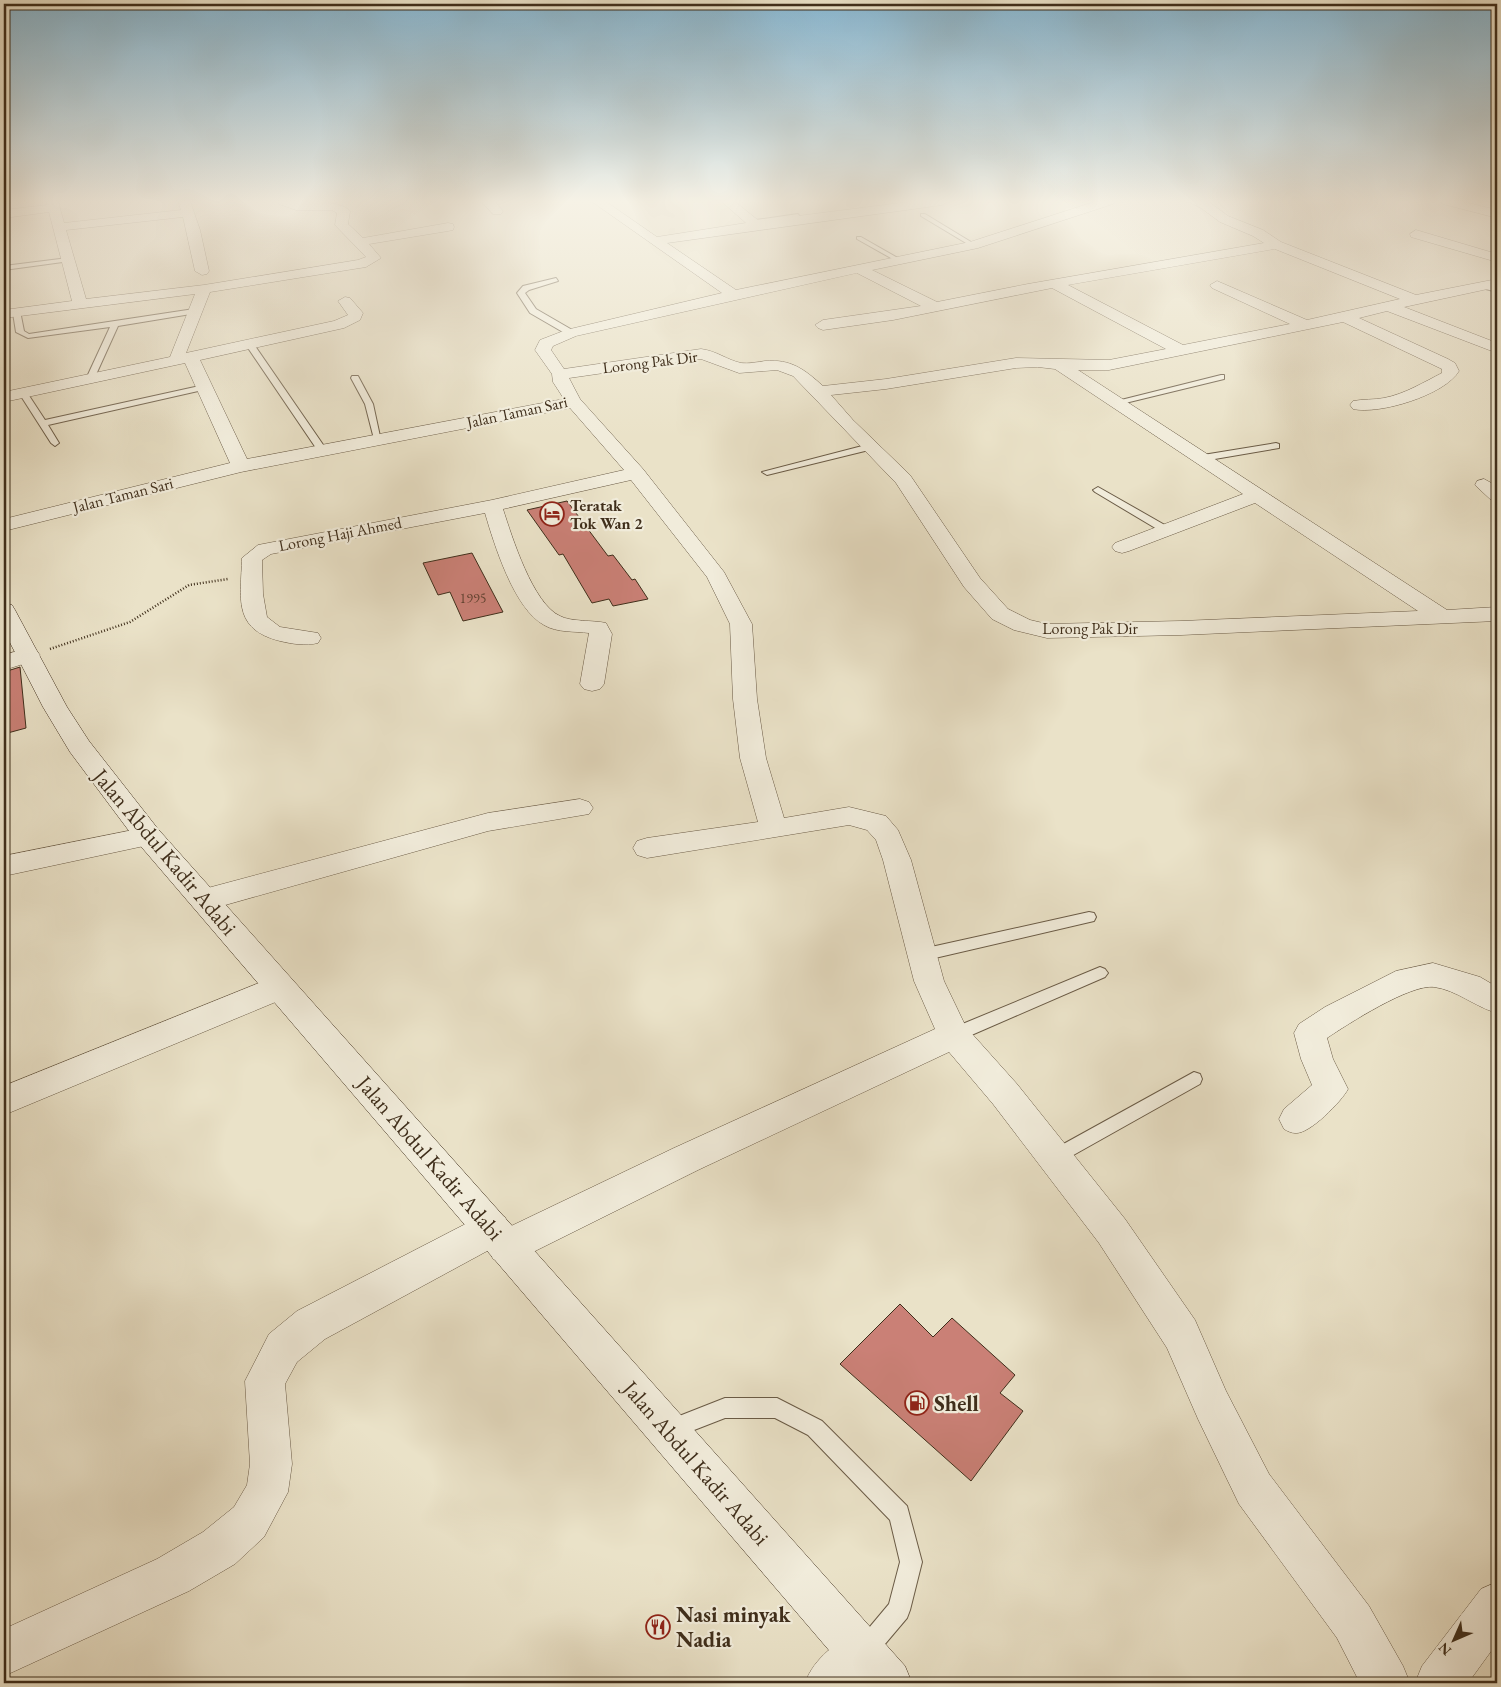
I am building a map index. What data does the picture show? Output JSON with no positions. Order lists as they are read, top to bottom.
{
  "streets": {
    "street": [
      "Lorong Pak Dir",
      "Jalan Taman Sari",
      "Lorong Haji Ahmed",
      "Jalan Abdul Kadir Adabi"
    ]
  },
  "crossings": [
    ["Lorong Pak Dir", "Jalan Taman Sari"]
  ],
  "places": {
    "hotel": ["Teratak Tok Wan 2"],
    "fuel station": ["Shell"],
    "restaurant": ["Nasi minyak Nadia"]
  },
  "house_numbers": ["1995"],
  "north": "bottom left"
}
